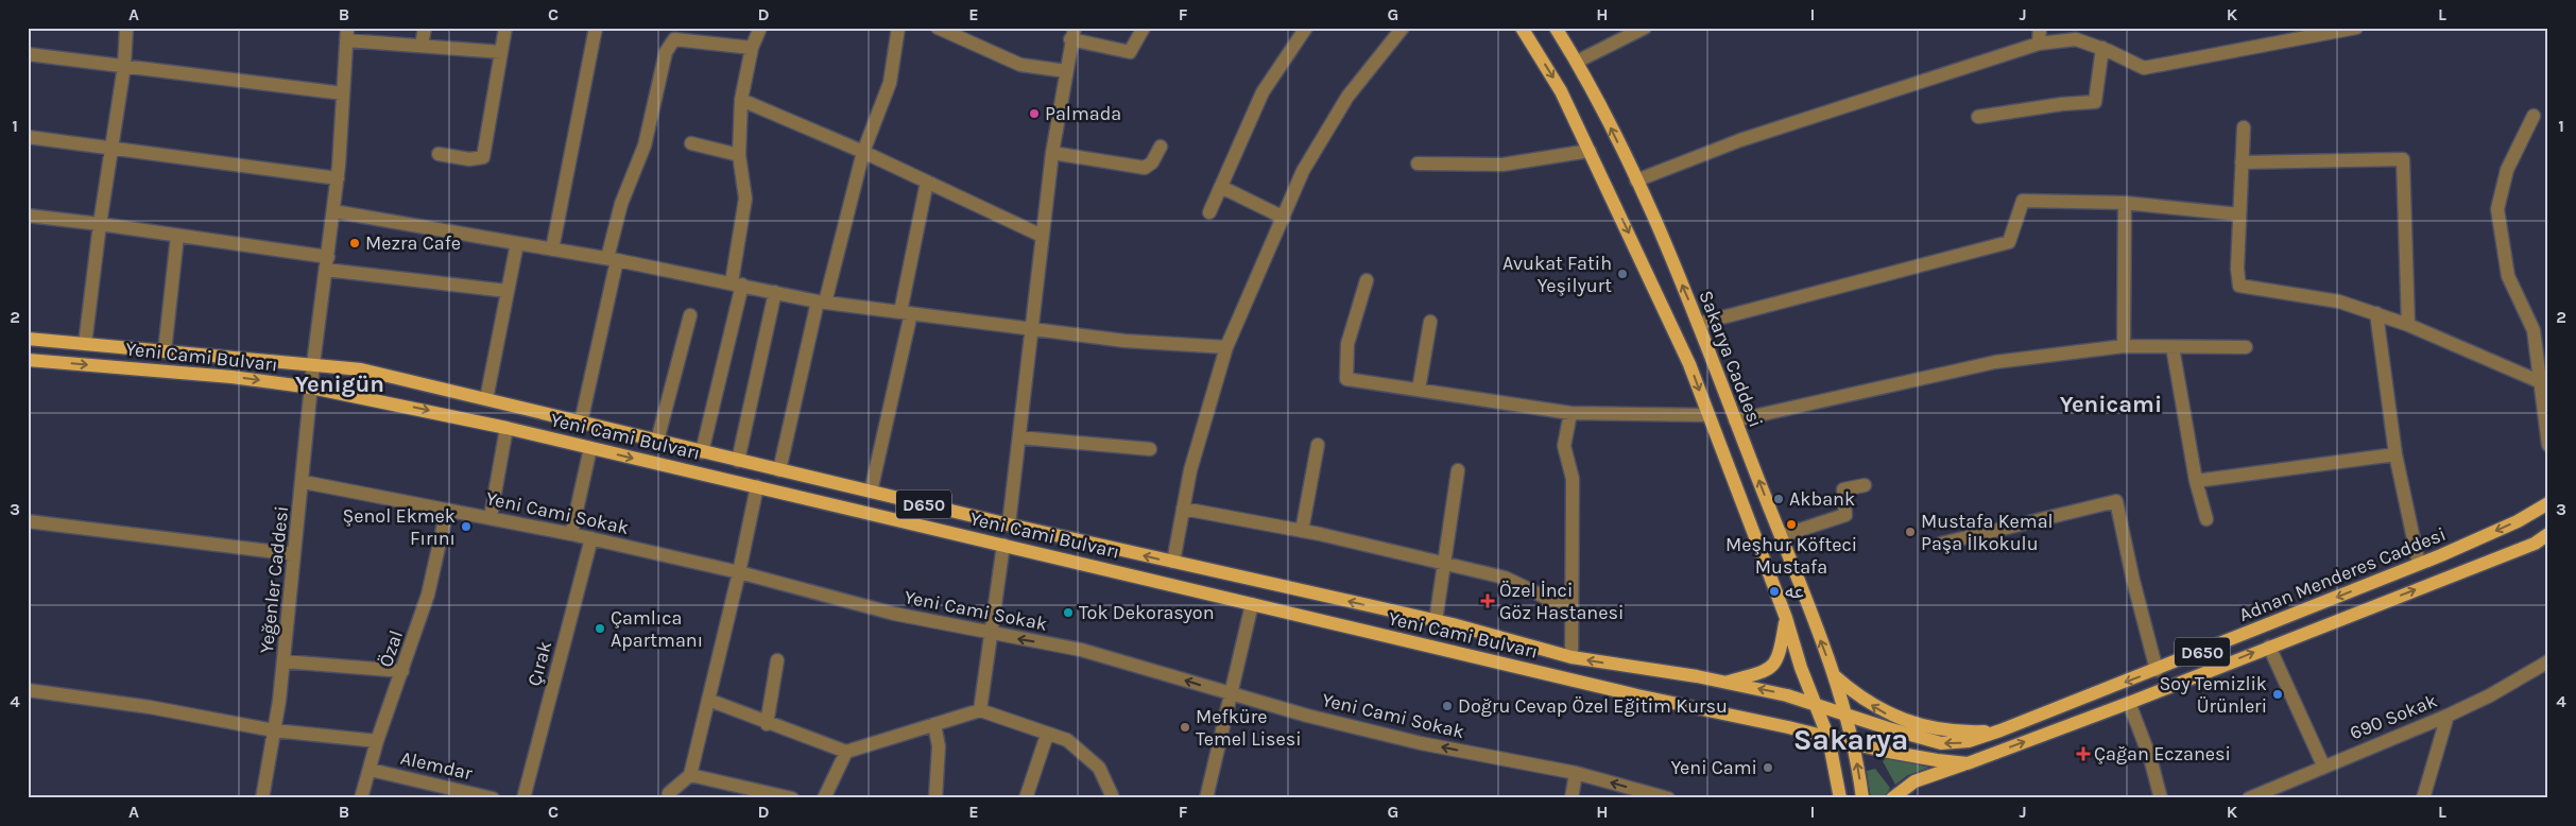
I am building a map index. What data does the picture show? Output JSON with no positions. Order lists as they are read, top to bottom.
{
  "streets": {
    "main road": [
      "Yeni Cami Bulvarı",
      "Sakarya Caddesi",
      "D650",
      "Adnan Menderes Caddesi"
    ],
    "street": [
      "Yeni Cami Sokak",
      "Yeğenler Caddesi",
      "Özal",
      "Çırak",
      "690 Sokak",
      "Alemdar"
    ]
  },
  "crossings": [
    ["Yeni Cami Bulvarı", "Sakarya Caddesi"],
    ["Yeni Cami Bulvarı", "Adnan Menderes Caddesi"],
    ["Yeni Cami Bulvarı", "Yeğenler Caddesi"],
    ["Sakarya Caddesi", "Adnan Menderes Caddesi"],
    ["Yeni Cami Sokak", "Yeğenler Caddesi"],
    ["Yeni Cami Sokak", "Özal"],
    ["Yeni Cami Sokak", "Çırak"],
    ["Özal", "Alemdar"]
  ],
  "one_way": ["Yeni Cami Sokak"],
  "districts": ["Yenigün", "Yenicami", "Sakarya"],
  "places": {
    "other": [
      "Palmada",
      "Mezra Cafe",
      "Avukat Fatih Yeşilyurt",
      "Akbank",
      "Meşhur Köfteci Mustafa",
      "Şenol Ekmek Fırını",
      "Mustafa Kemal Paşa İlkokulu",
      "عه",
      "Tok Dekorasyon",
      "Çamlıca Apartmanı",
      "Soy Temizlik Ürünleri",
      "Doğru Cevap Özel Eğitim Kursu",
      "Mefküre Temel Lisesi",
      "Yeni Cami"
    ],
    "health": ["Özel İnci Göz Hastanesi", "Çağan Eczanesi"]
  },
  "grid": {
    "columns": [
      "A",
      "B",
      "C",
      "D",
      "E",
      "F",
      "G",
      "H",
      "I",
      "J",
      "K",
      "L"
    ],
    "rows": [
      "1",
      "2",
      "3",
      "4"
    ]
  }
}
